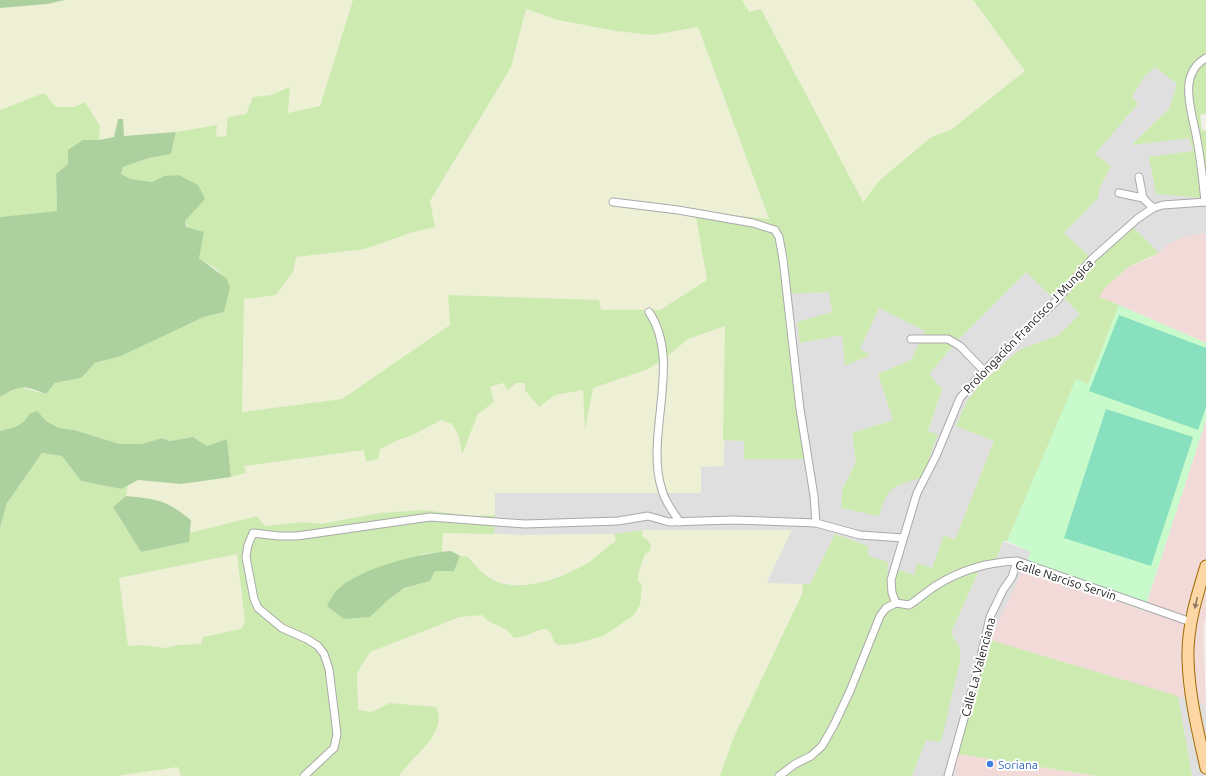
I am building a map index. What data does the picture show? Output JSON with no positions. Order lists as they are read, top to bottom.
{
  "streets": {
    "street": ["Prolongación Francisco J Mungica", "Calle Narciso Servin", "Calle La Valenciana"]
  },
  "crossings": [
    ["Calle Narciso Servin", "Calle La Valenciana"]
  ],
  "places": ["Soriana"]
}
